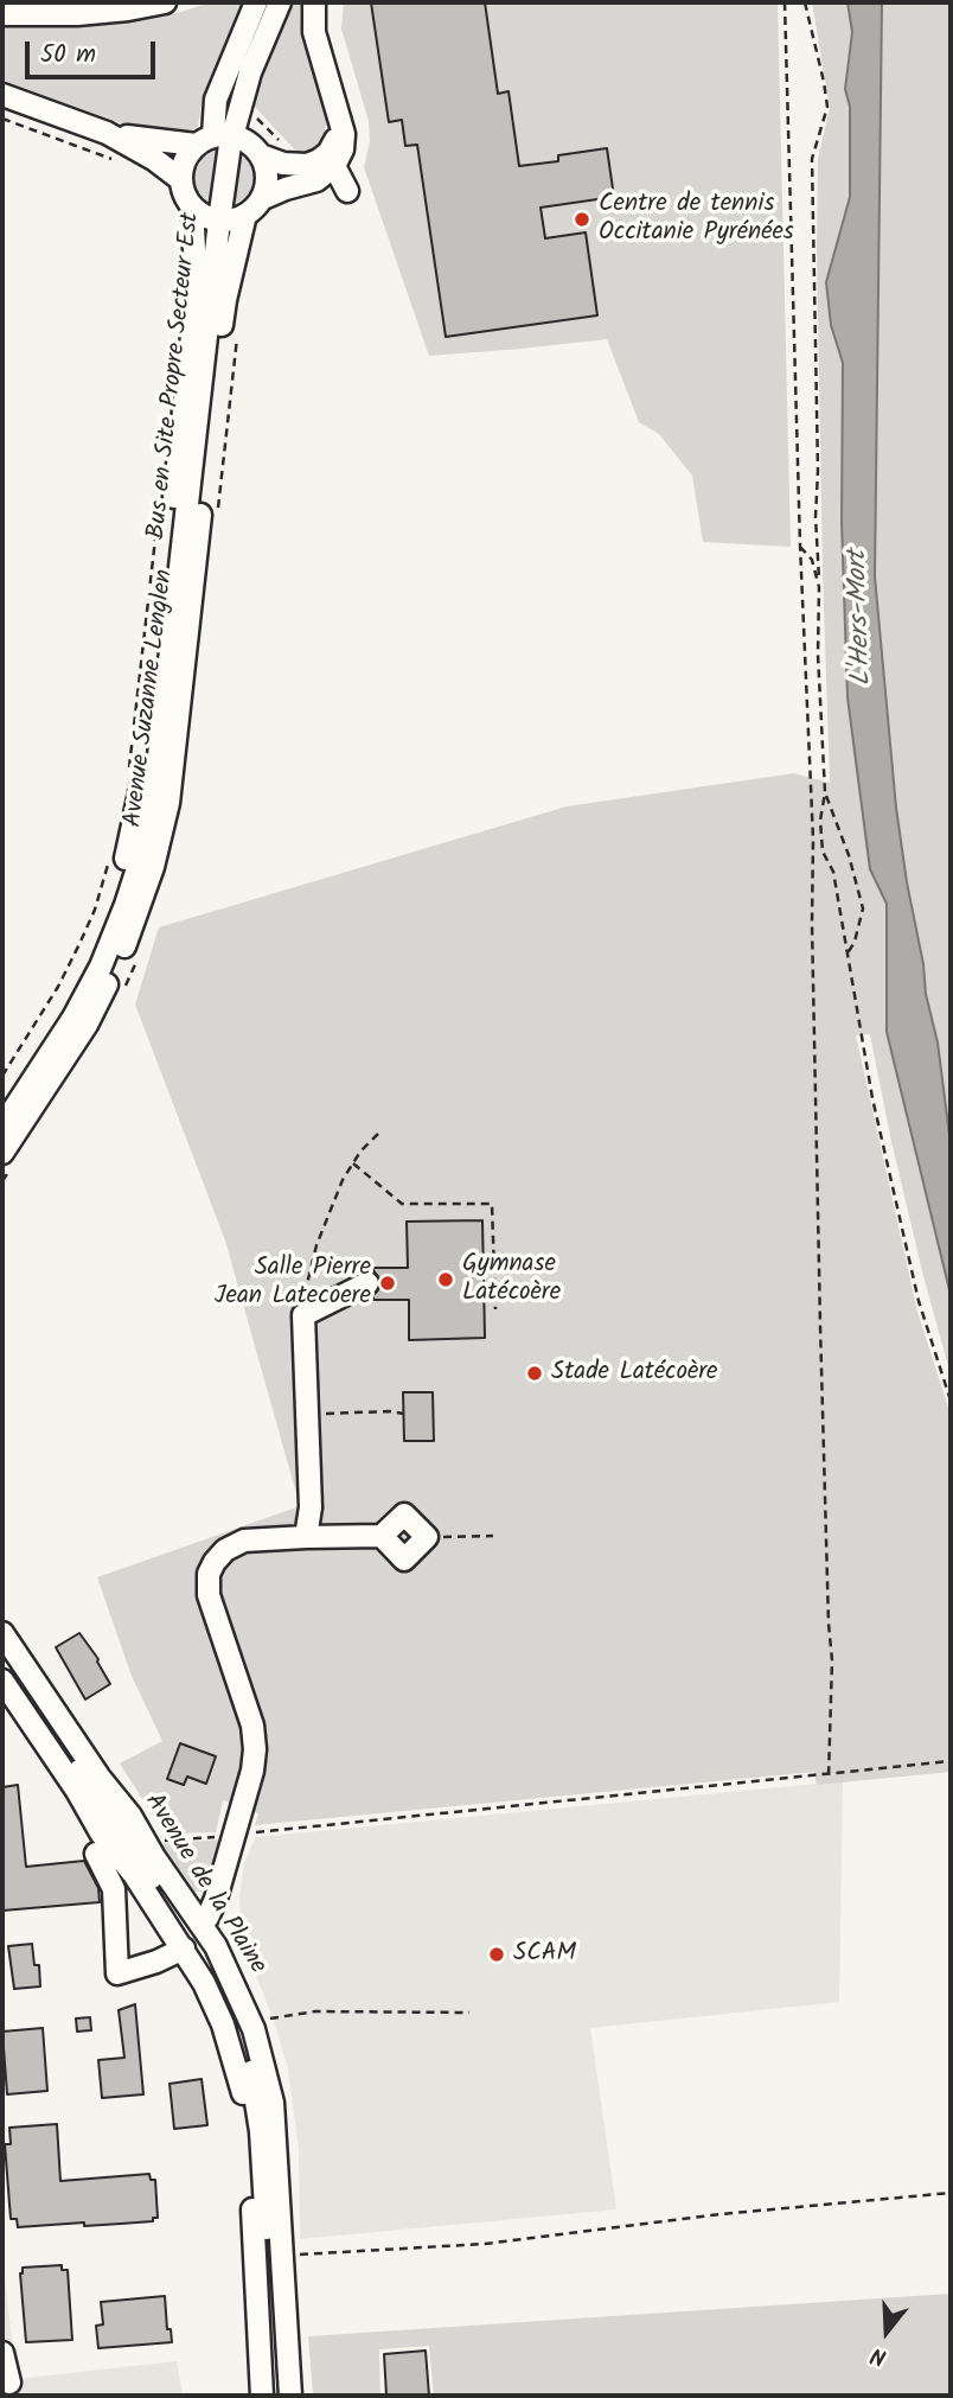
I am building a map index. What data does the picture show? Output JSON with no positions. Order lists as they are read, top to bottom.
{
  "streets": {
    "street": ["Bus en Site Propre Secteur Est", "Avenue Suzanne Lenglen", "Avenue de la Plaine"]
  },
  "water": ["L'Hers-Mort"],
  "places": [
    "Centre de tennis Occitanie Pyrénées",
    "Gymnase Latécoère",
    "Salle Pierre Jean Latecoere",
    "Stade Latécoère",
    "SCAM"
  ],
  "scale_bar": "50 m",
  "north": "bottom"
}
